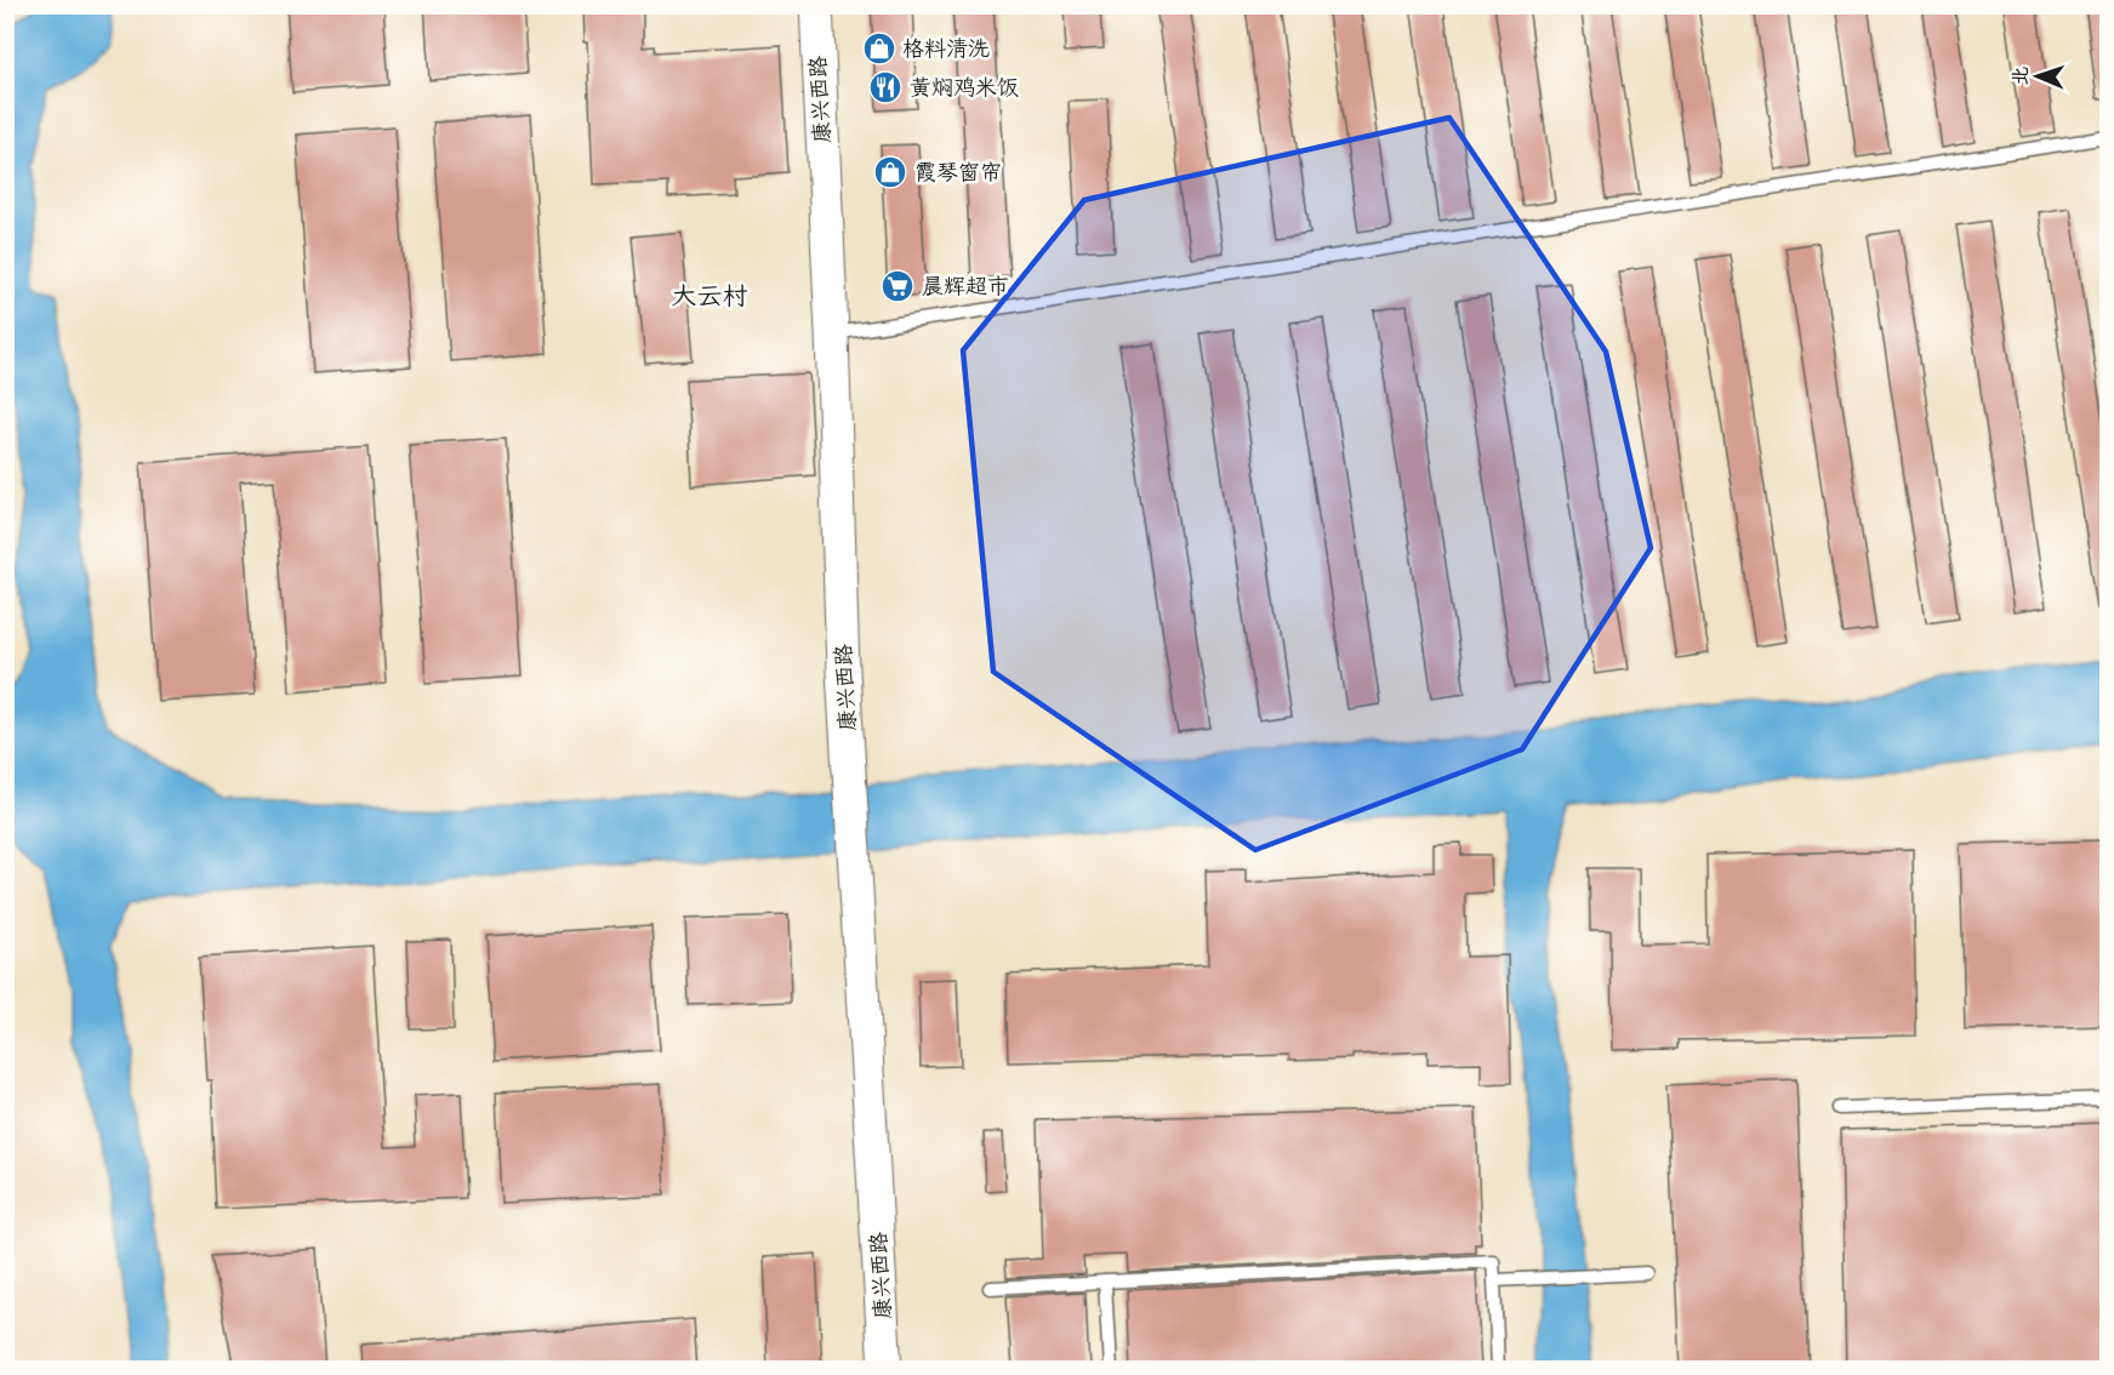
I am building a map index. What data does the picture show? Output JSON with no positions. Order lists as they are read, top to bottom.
{
  "streets": {
    "street": ["康兴西路"]
  },
  "districts": ["大云村"],
  "places": {
    "shop": ["格料清洗", "霞琴窗帘"],
    "restaurant": ["黄焖鸡米饭"],
    "supermarket": ["晨辉超市"]
  },
  "north": "left"
}
